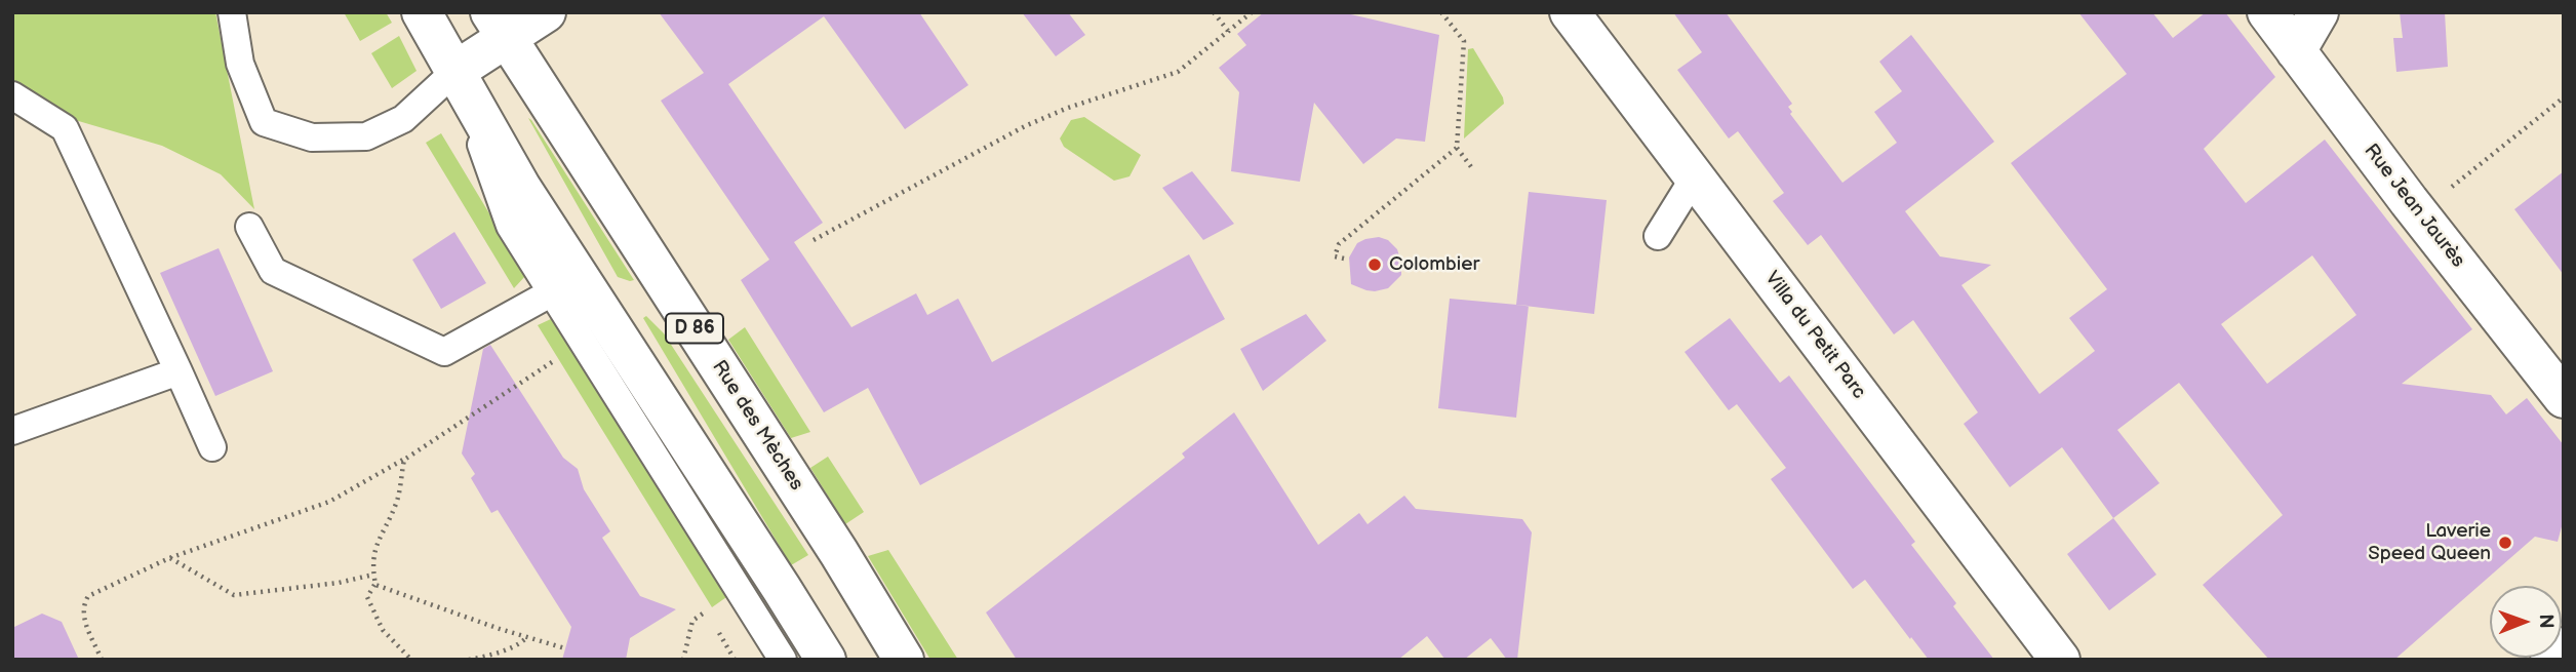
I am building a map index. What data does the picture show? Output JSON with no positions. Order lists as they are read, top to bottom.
{
  "streets": {
    "main road": [
      "Rue Jean Jaurès",
      "D 86",
      "Villa du Petit Parc",
      "Rue des Mèches"
    ]
  },
  "places": ["Colombier", "Laverie Speed Queen"],
  "north": "right"
}
